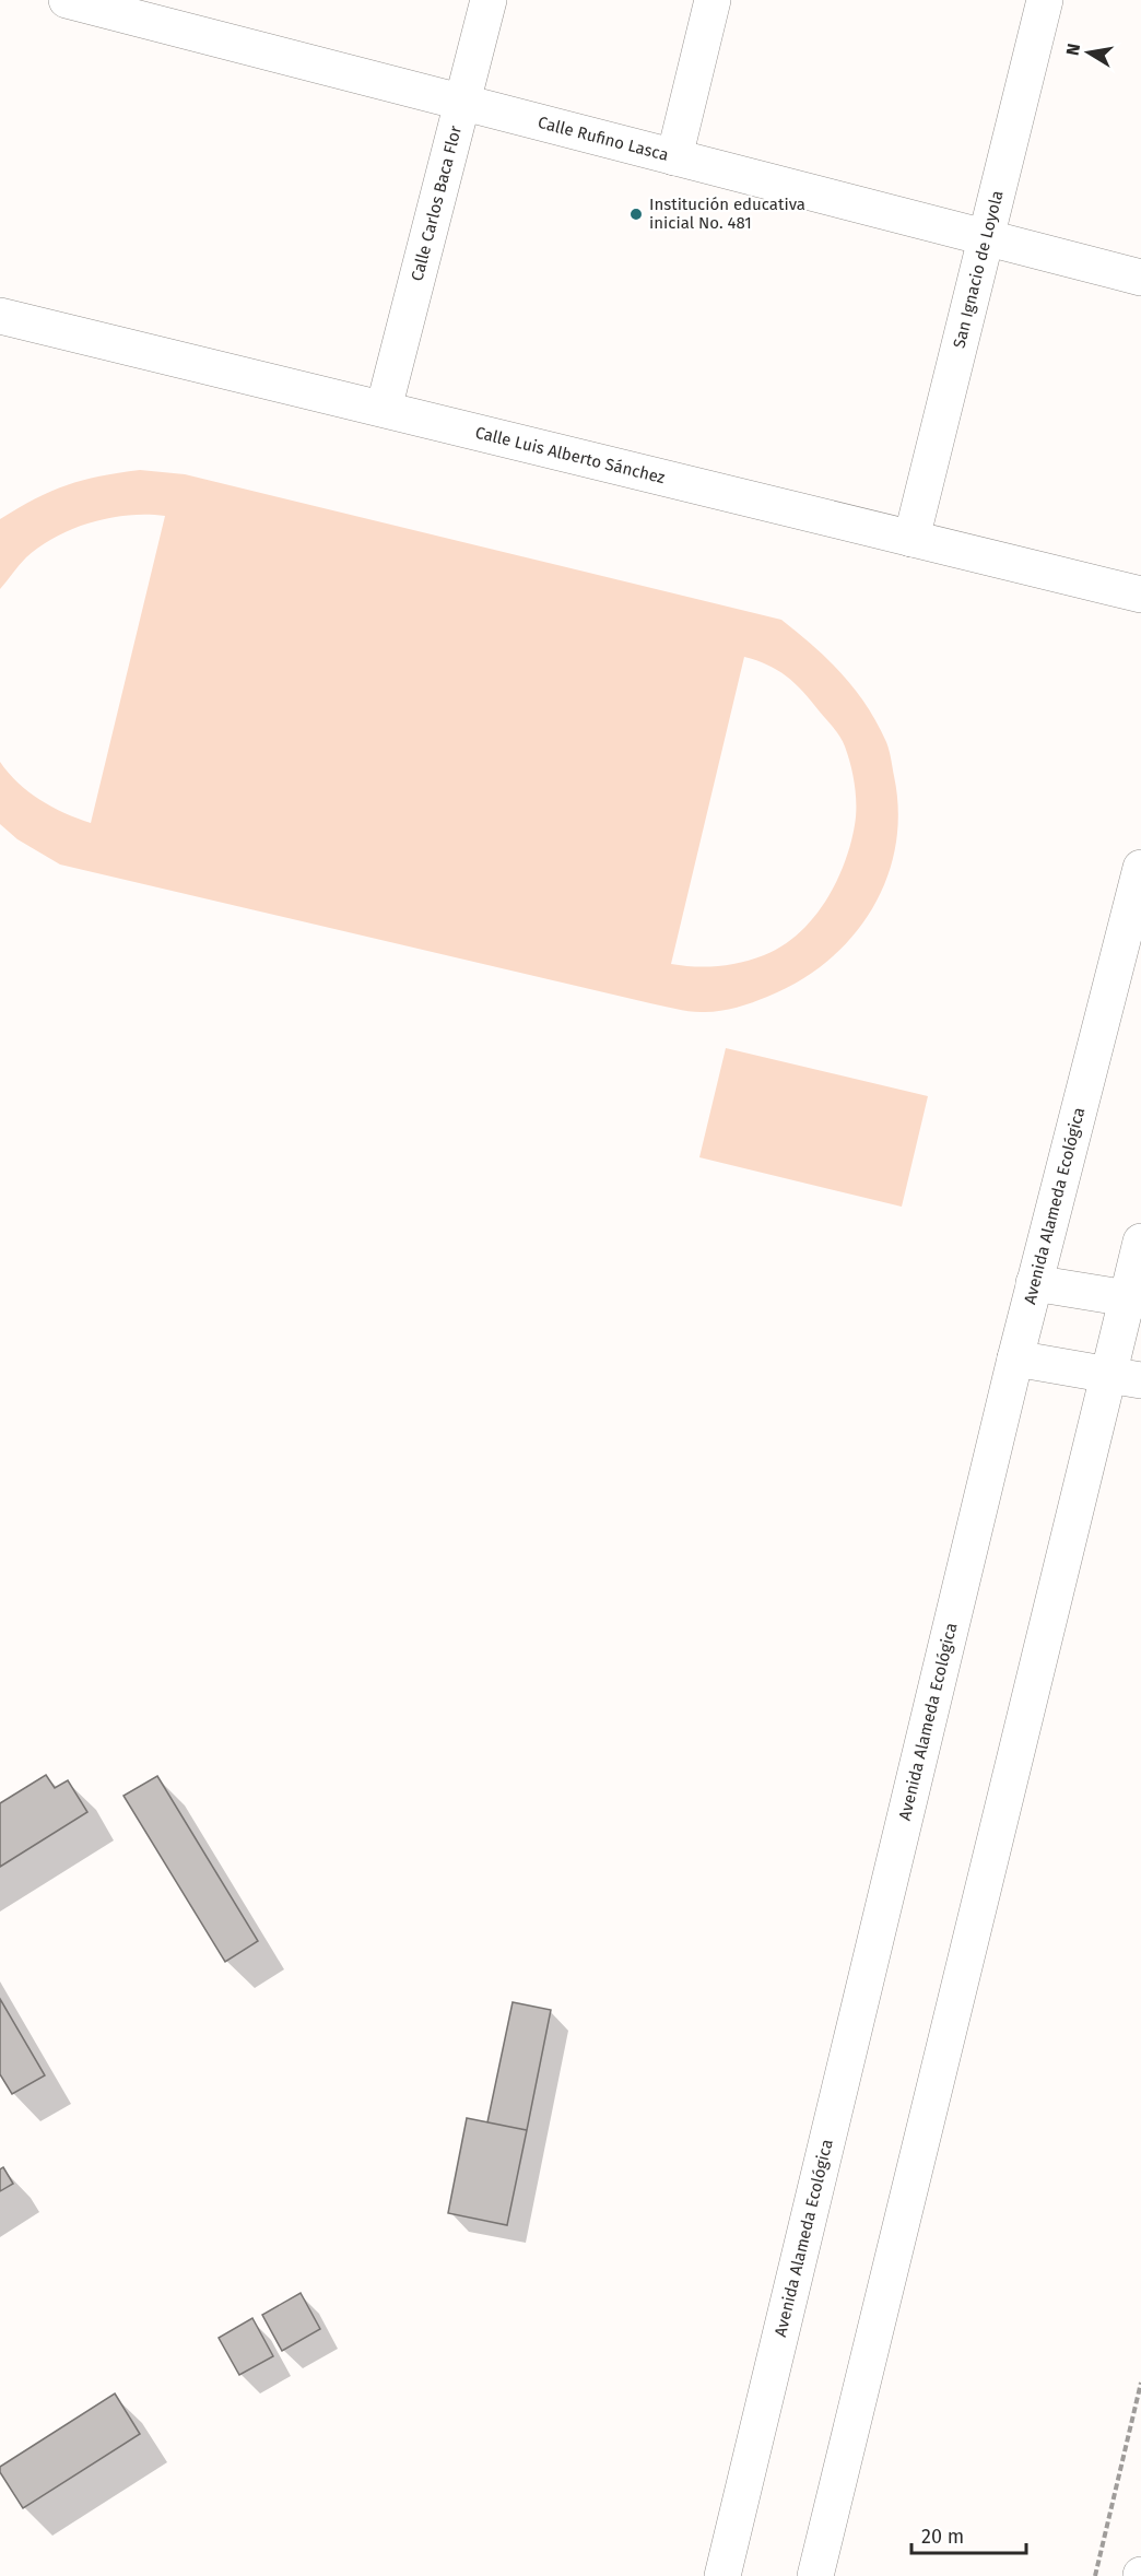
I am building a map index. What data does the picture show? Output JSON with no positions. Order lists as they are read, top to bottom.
{
  "streets": {
    "street": [
      "Calle Rufino Lasca",
      "Calle Carlos Baca Flor",
      "San Ignacio de Loyola",
      "Calle Luis Alberto Sánchez",
      "Avenida Alameda Ecológica"
    ]
  },
  "crossings": [
    ["Calle Rufino Lasca", "Calle Carlos Baca Flor"],
    ["Calle Rufino Lasca", "San Ignacio de Loyola"],
    ["Calle Carlos Baca Flor", "Calle Luis Alberto Sánchez"],
    ["San Ignacio de Loyola", "Calle Luis Alberto Sánchez"]
  ],
  "places": ["Institución educativa inicial No. 481"],
  "scale_bar": "20 m",
  "north": "left"
}
